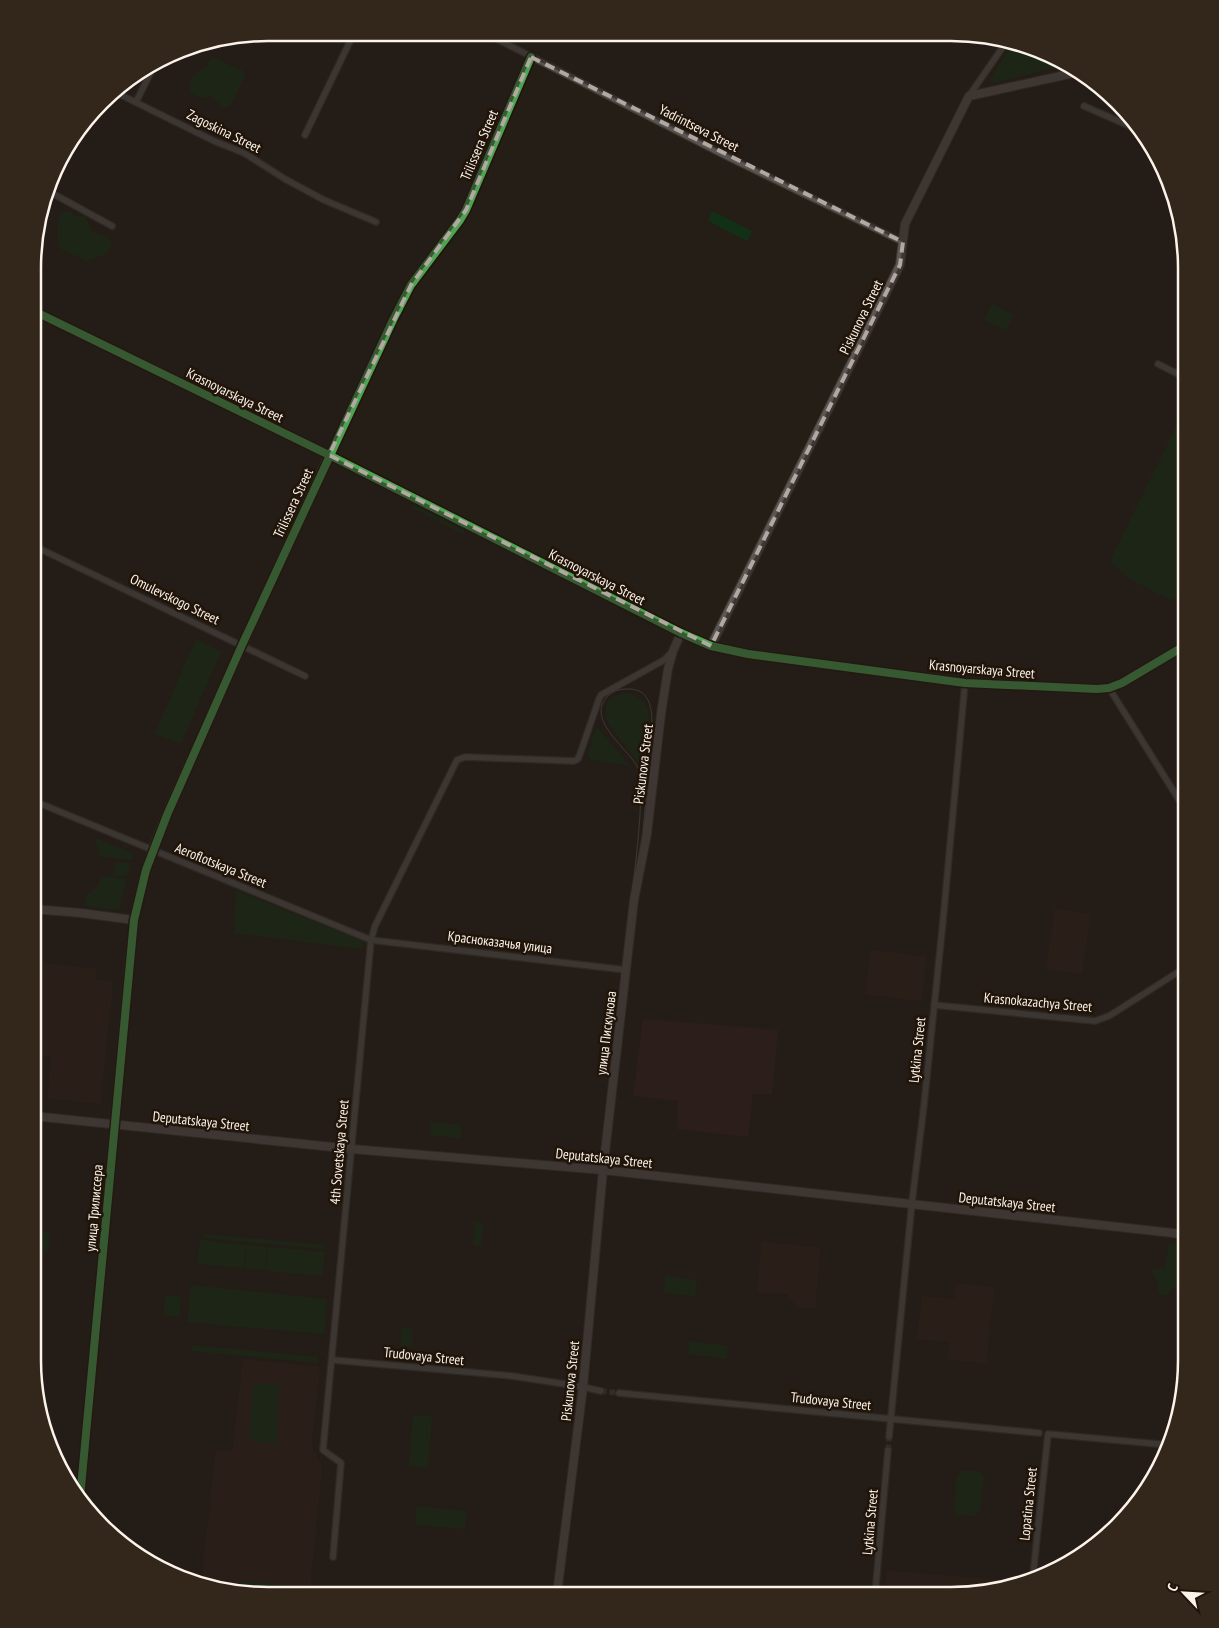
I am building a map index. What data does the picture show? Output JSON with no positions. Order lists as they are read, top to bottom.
{
  "streets": {
    "street": [
      "Yadrintseva Street",
      "Zagoskina Street",
      "Trilissera Street",
      "Piskunova Street",
      "Krasnoyarskaya Street",
      "Omulevskogo Street",
      "Aeroflotskaya Street",
      "Красноказачья улица",
      "Krasnokazachya Street",
      "улица Пискунова",
      "Lytkina Street",
      "Deputatskaya Street",
      "4th Sovetskaya Street",
      "улица Трилиссера",
      "Trudovaya Street",
      "Lopatina Street"
    ]
  },
  "crossings": [
    ["Yadrintseva Street", "Trilissera Street"],
    ["Yadrintseva Street", "Piskunova Street"],
    ["Trilissera Street", "Krasnoyarskaya Street"],
    ["Trilissera Street", "Omulevskogo Street"],
    ["Trilissera Street", "Aeroflotskaya Street"],
    ["Trilissera Street", "улица Трилиссера"],
    ["Piskunova Street", "Krasnoyarskaya Street"],
    ["Piskunova Street", "Красноказачья улица"],
    ["Piskunova Street", "улица Пискунова"],
    ["Piskunova Street", "Deputatskaya Street"],
    ["Piskunova Street", "4th Sovetskaya Street"],
    ["Piskunova Street", "Trudovaya Street"],
    ["Krasnoyarskaya Street", "Lytkina Street"],
    ["Aeroflotskaya Street", "Красноказачья улица"],
    ["Aeroflotskaya Street", "4th Sovetskaya Street"],
    ["Красноказачья улица", "улица Пискунова"],
    ["Красноказачья улица", "4th Sovetskaya Street"],
    ["Krasnokazachya Street", "Lytkina Street"],
    ["улица Пискунова", "Deputatskaya Street"],
    ["Lytkina Street", "Deputatskaya Street"],
    ["Lytkina Street", "Trudovaya Street"],
    ["Deputatskaya Street", "4th Sovetskaya Street"],
    ["Deputatskaya Street", "улица Трилиссера"],
    ["4th Sovetskaya Street", "Trudovaya Street"]
  ],
  "north": "top left"
}
